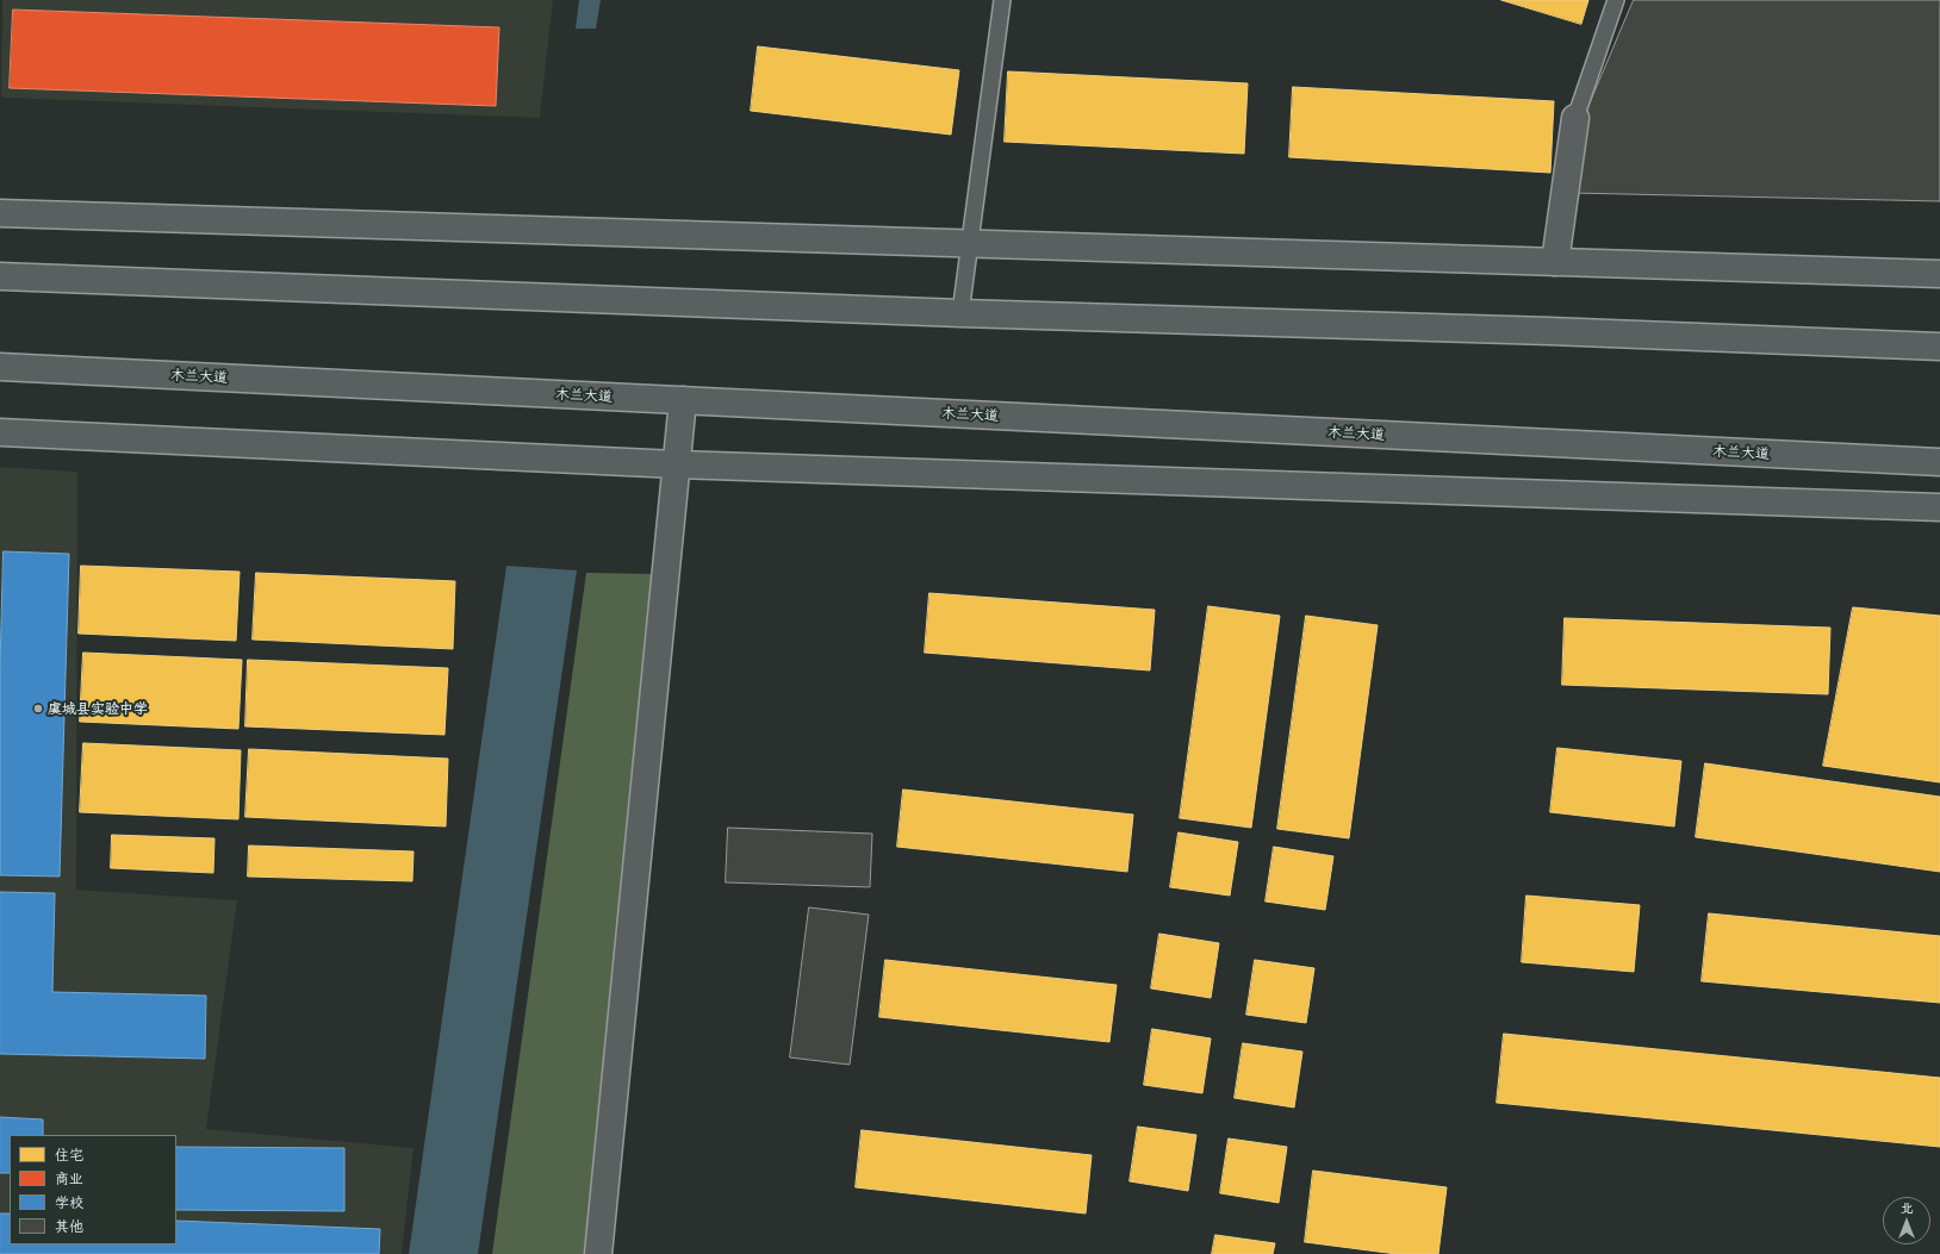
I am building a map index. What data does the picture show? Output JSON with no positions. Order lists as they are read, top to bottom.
{
  "streets": {
    "main road": ["木兰大道"]
  },
  "places": ["虞城县实验中学"],
  "legend": [
    "住宅",
    "商业",
    "学校",
    "其他"
  ],
  "north": "top"
}
